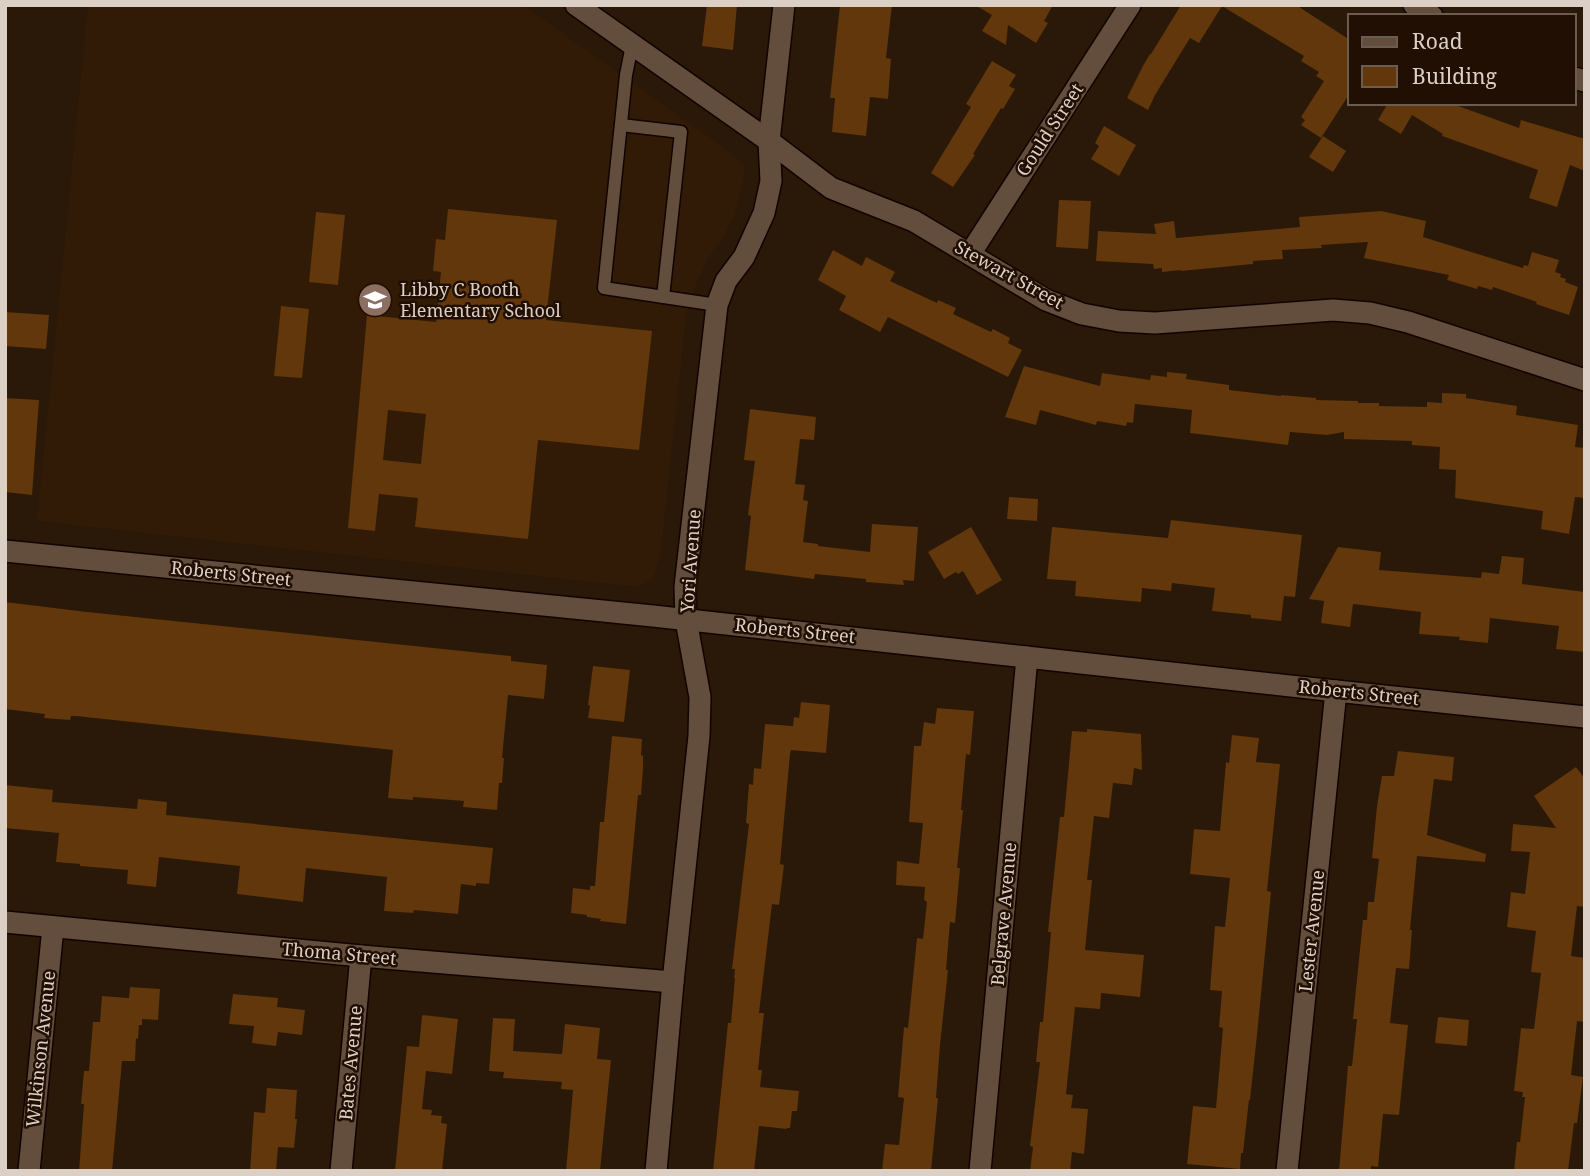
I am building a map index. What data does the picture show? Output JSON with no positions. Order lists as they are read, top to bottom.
{
  "streets": {
    "street": [
      "Gould Street",
      "Stewart Street",
      "Yori Avenue",
      "Roberts Street",
      "Belgrave Avenue",
      "Lester Avenue",
      "Thoma Street",
      "Wilkinson Avenue",
      "Bates Avenue"
    ]
  },
  "crossings": [
    ["Gould Street", "Stewart Street"],
    ["Stewart Street", "Yori Avenue"],
    ["Yori Avenue", "Roberts Street"],
    ["Yori Avenue", "Thoma Street"],
    ["Roberts Street", "Belgrave Avenue"],
    ["Roberts Street", "Lester Avenue"],
    ["Thoma Street", "Wilkinson Avenue"],
    ["Thoma Street", "Bates Avenue"]
  ],
  "places": {
    "school or university": ["Libby C Booth Elementary School"]
  },
  "legend": ["Road", "Building"]
}
